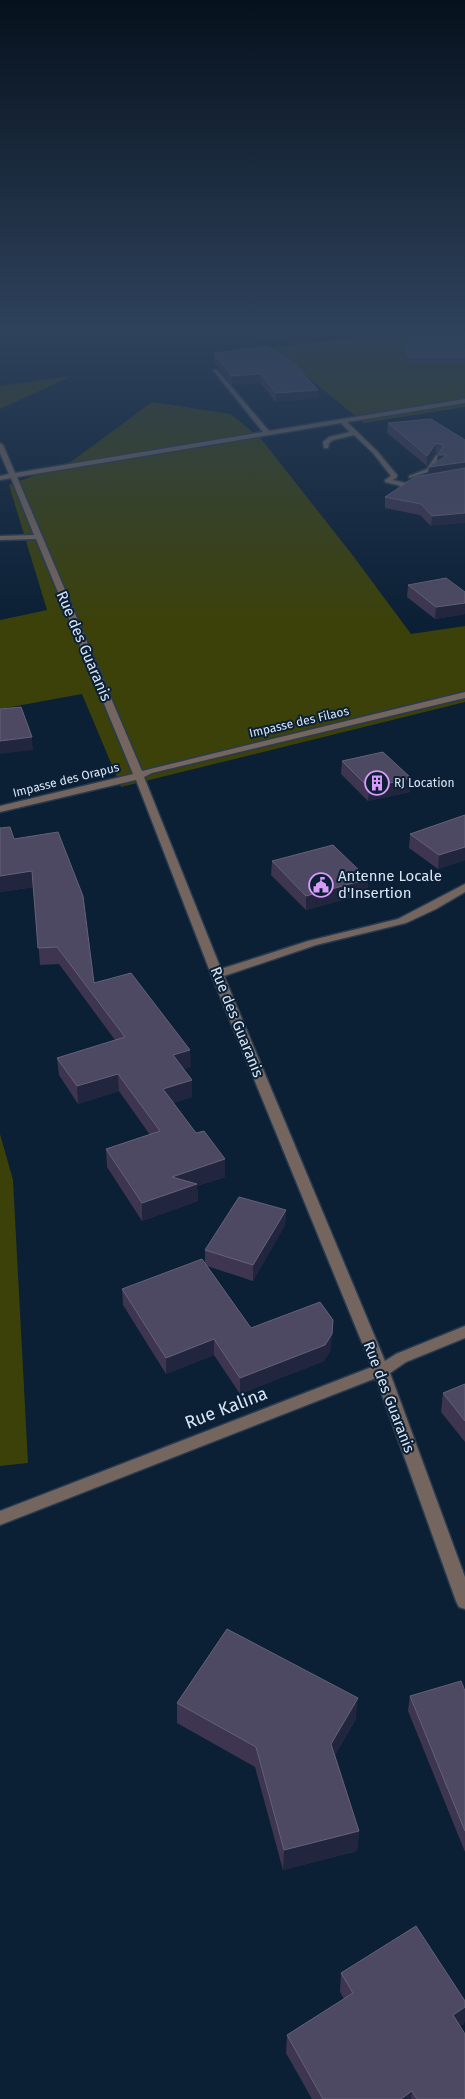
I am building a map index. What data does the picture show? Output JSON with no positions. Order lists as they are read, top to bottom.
{
  "streets": {
    "street": [
      "Rue des Guaranis",
      "Impasse des Filaos",
      "Impasse des Orapus",
      "Rue Kalina"
    ]
  },
  "crossings": [
    ["Rue des Guaranis", "Impasse des Filaos"],
    ["Rue des Guaranis", "Impasse des Orapus"],
    ["Rue des Guaranis", "Rue Kalina"],
    ["Impasse des Filaos", "Impasse des Orapus"]
  ],
  "places": {
    "building": ["RJ Location"],
    "public building": ["Antenne Locale d'Insertion"]
  }
}
